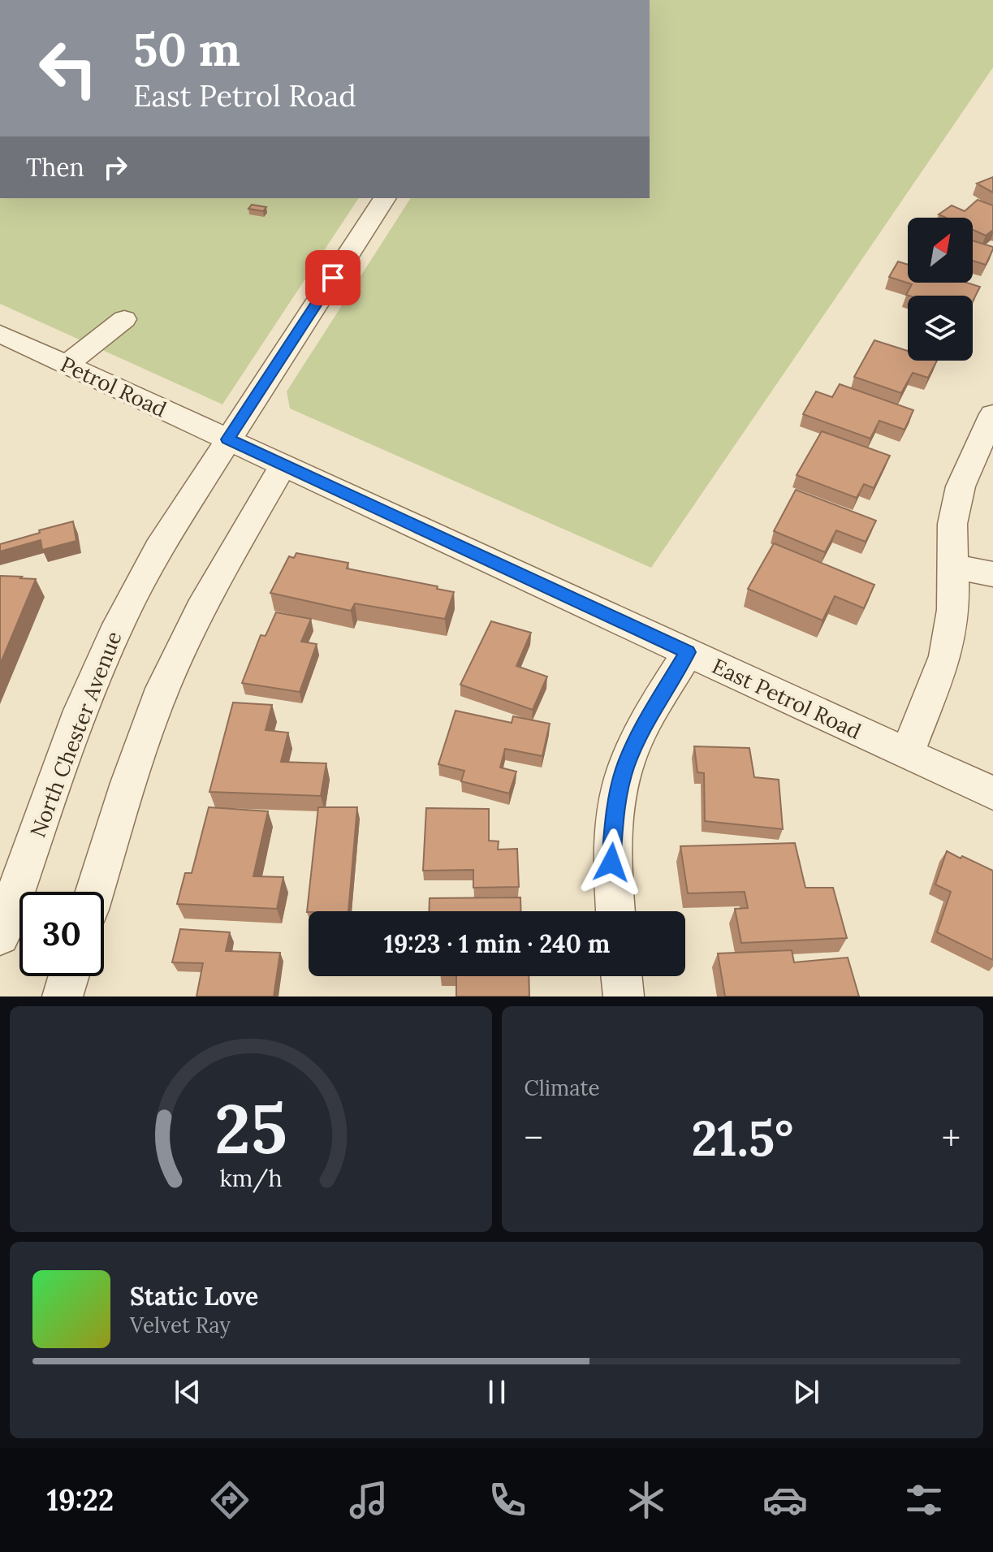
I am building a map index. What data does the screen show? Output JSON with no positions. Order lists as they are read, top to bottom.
{
  "streets": {
    "street": ["Petrol Road", "East Petrol Road", "North Chester Avenue"]
  },
  "crossings": [
    ["Petrol Road", "East Petrol Road"],
    ["Petrol Road", "North Chester Avenue"],
    ["East Petrol Road", "North Chester Avenue"]
  ],
  "north": "top right",
  "page": {
    "turn": ["50 m", "East Petrol Road"],
    "then": "Then",
    "limit": "30",
    "trip": "19:23 · 1 min · 240 m",
    "tile": "Climate",
    "heat": ["−", "21.5°", "+"],
    "song": ["Static Love", "Velvet Ray"],
    "tabs": "19:22",
    "gauge": ["25", "km/h"]
  }
}
